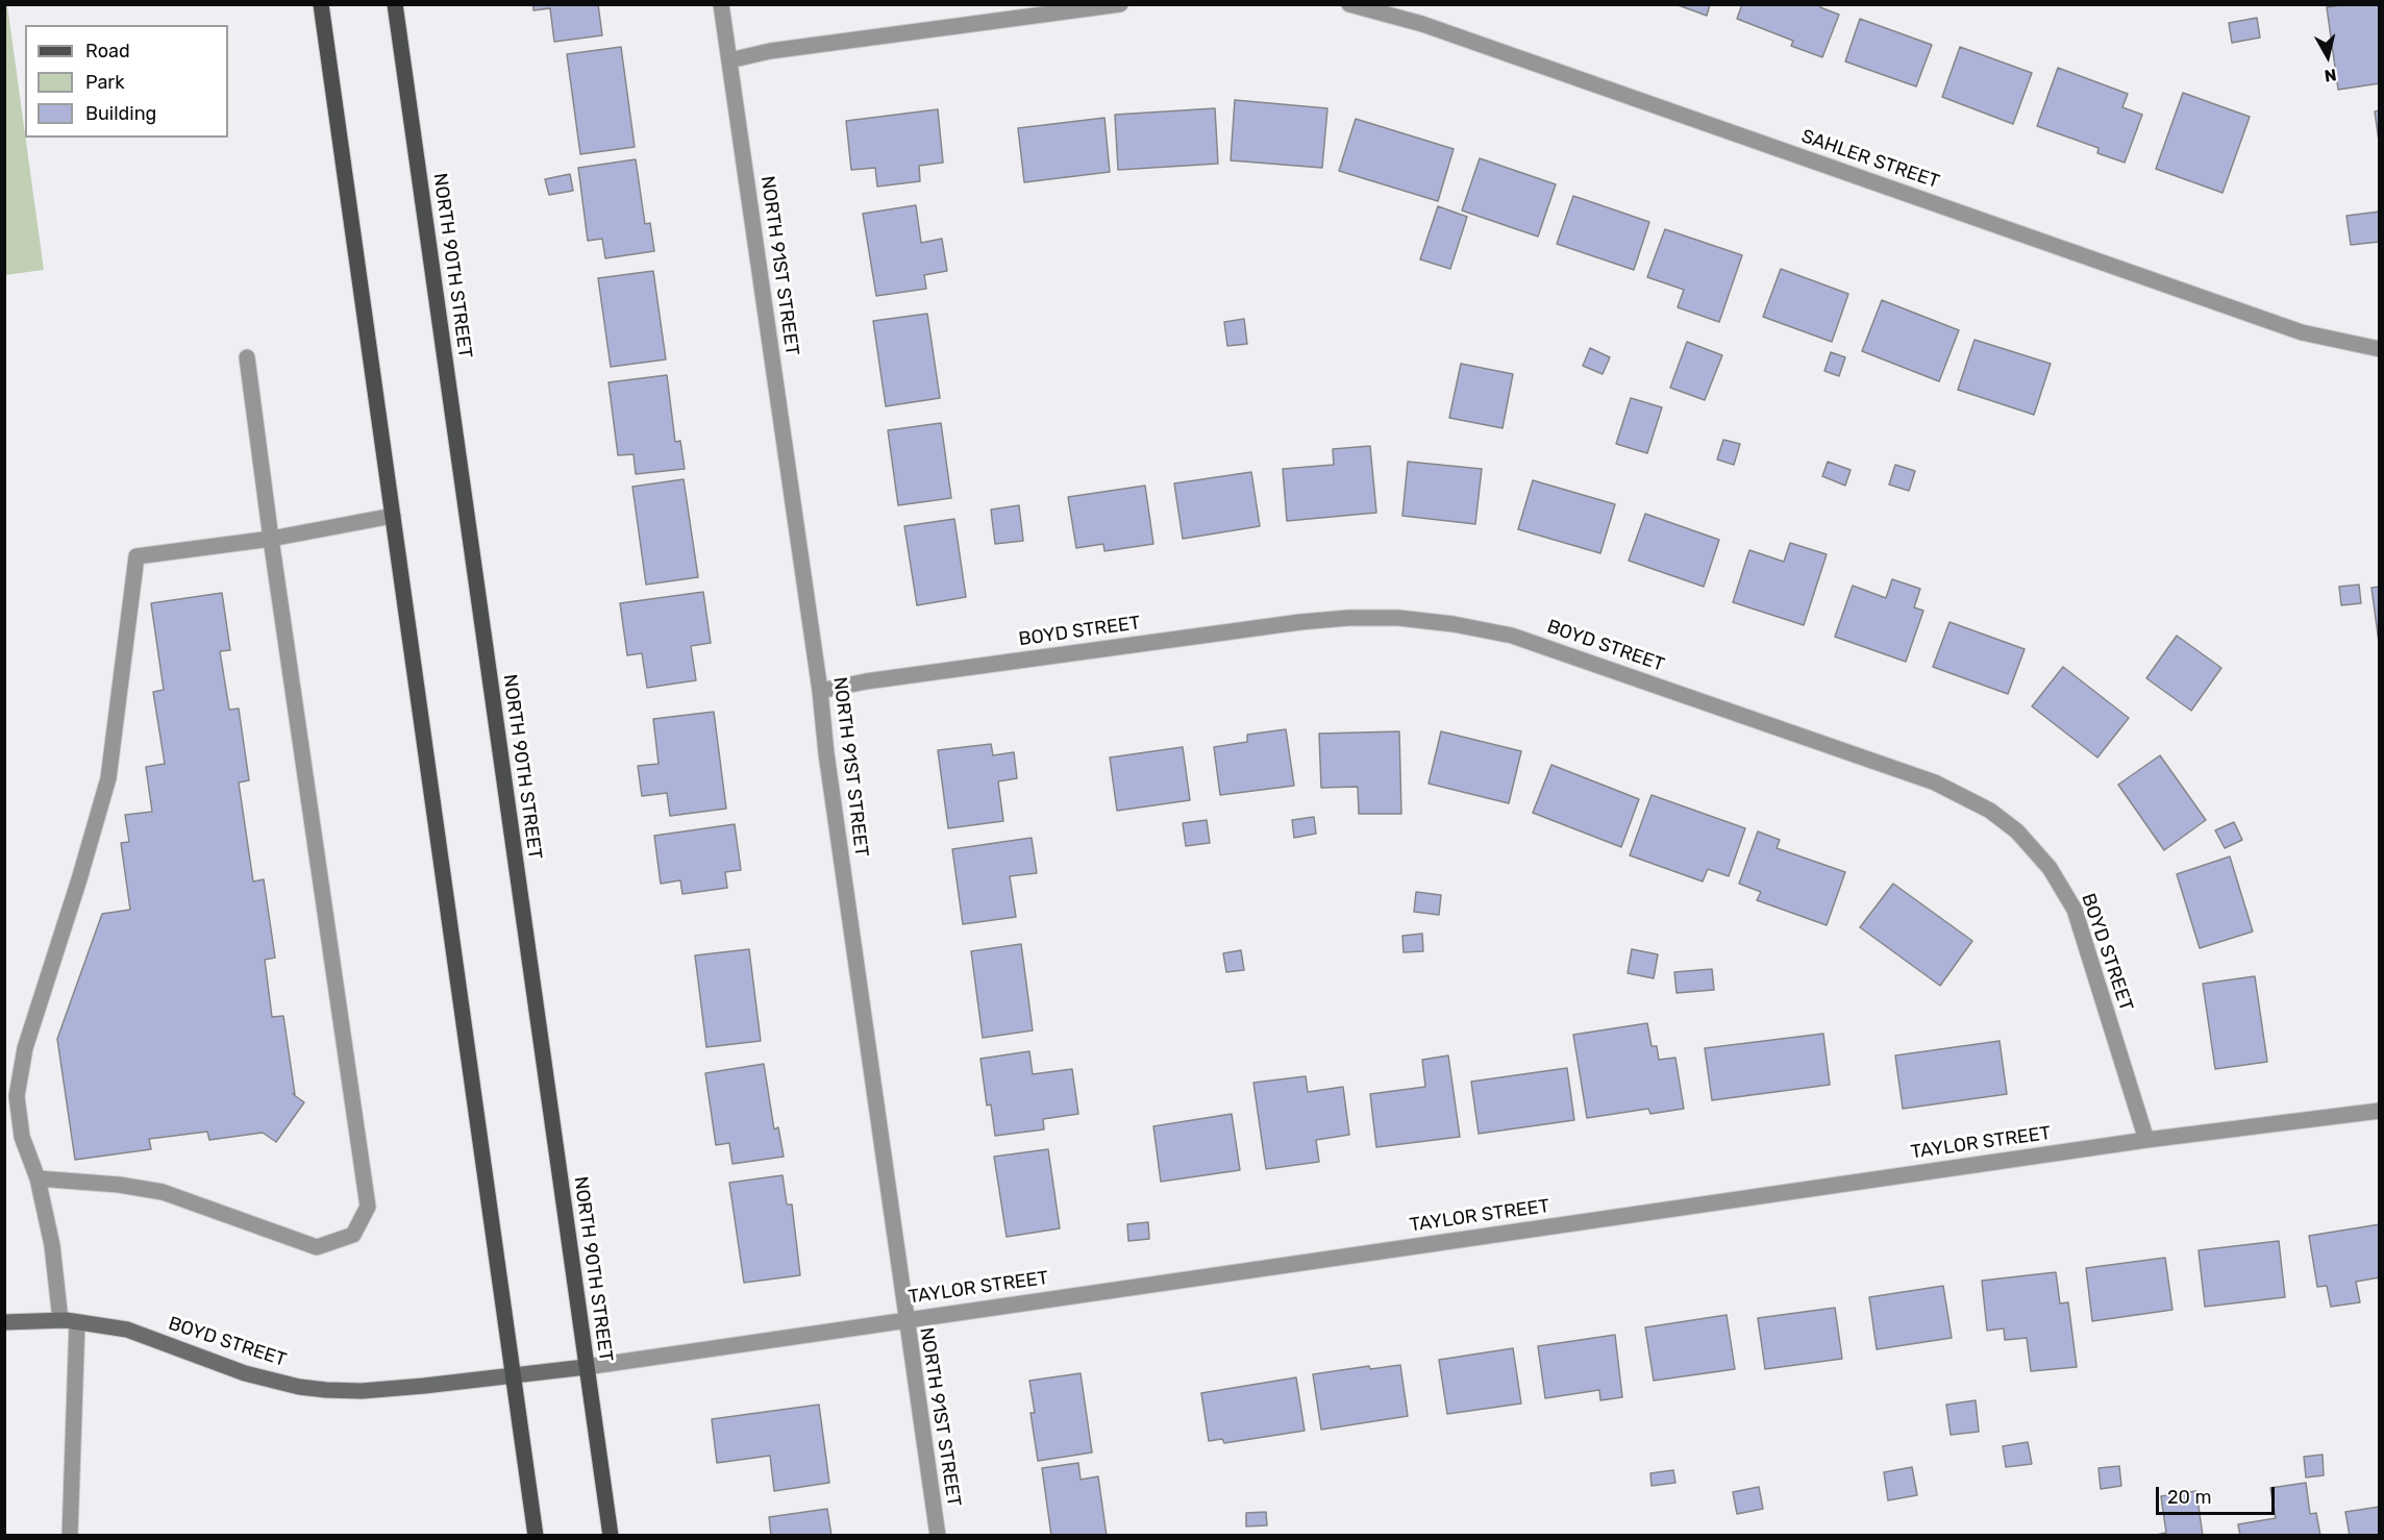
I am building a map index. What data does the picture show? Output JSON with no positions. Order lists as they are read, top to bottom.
{
  "streets": {
    "main road": ["NORTH 90TH STREET"],
    "street": [
      "SAHLER STREET",
      "NORTH 91ST STREET",
      "BOYD STREET",
      "TAYLOR STREET"
    ]
  },
  "crossings": [
    ["NORTH 90TH STREET", "BOYD STREET"],
    ["NORTH 90TH STREET", "TAYLOR STREET"],
    ["NORTH 91ST STREET", "BOYD STREET"],
    ["NORTH 91ST STREET", "TAYLOR STREET"],
    ["BOYD STREET", "TAYLOR STREET"]
  ],
  "legend": ["Road", "Park", "Building"],
  "scale_bar": "20 m",
  "north": "bottom"
}
